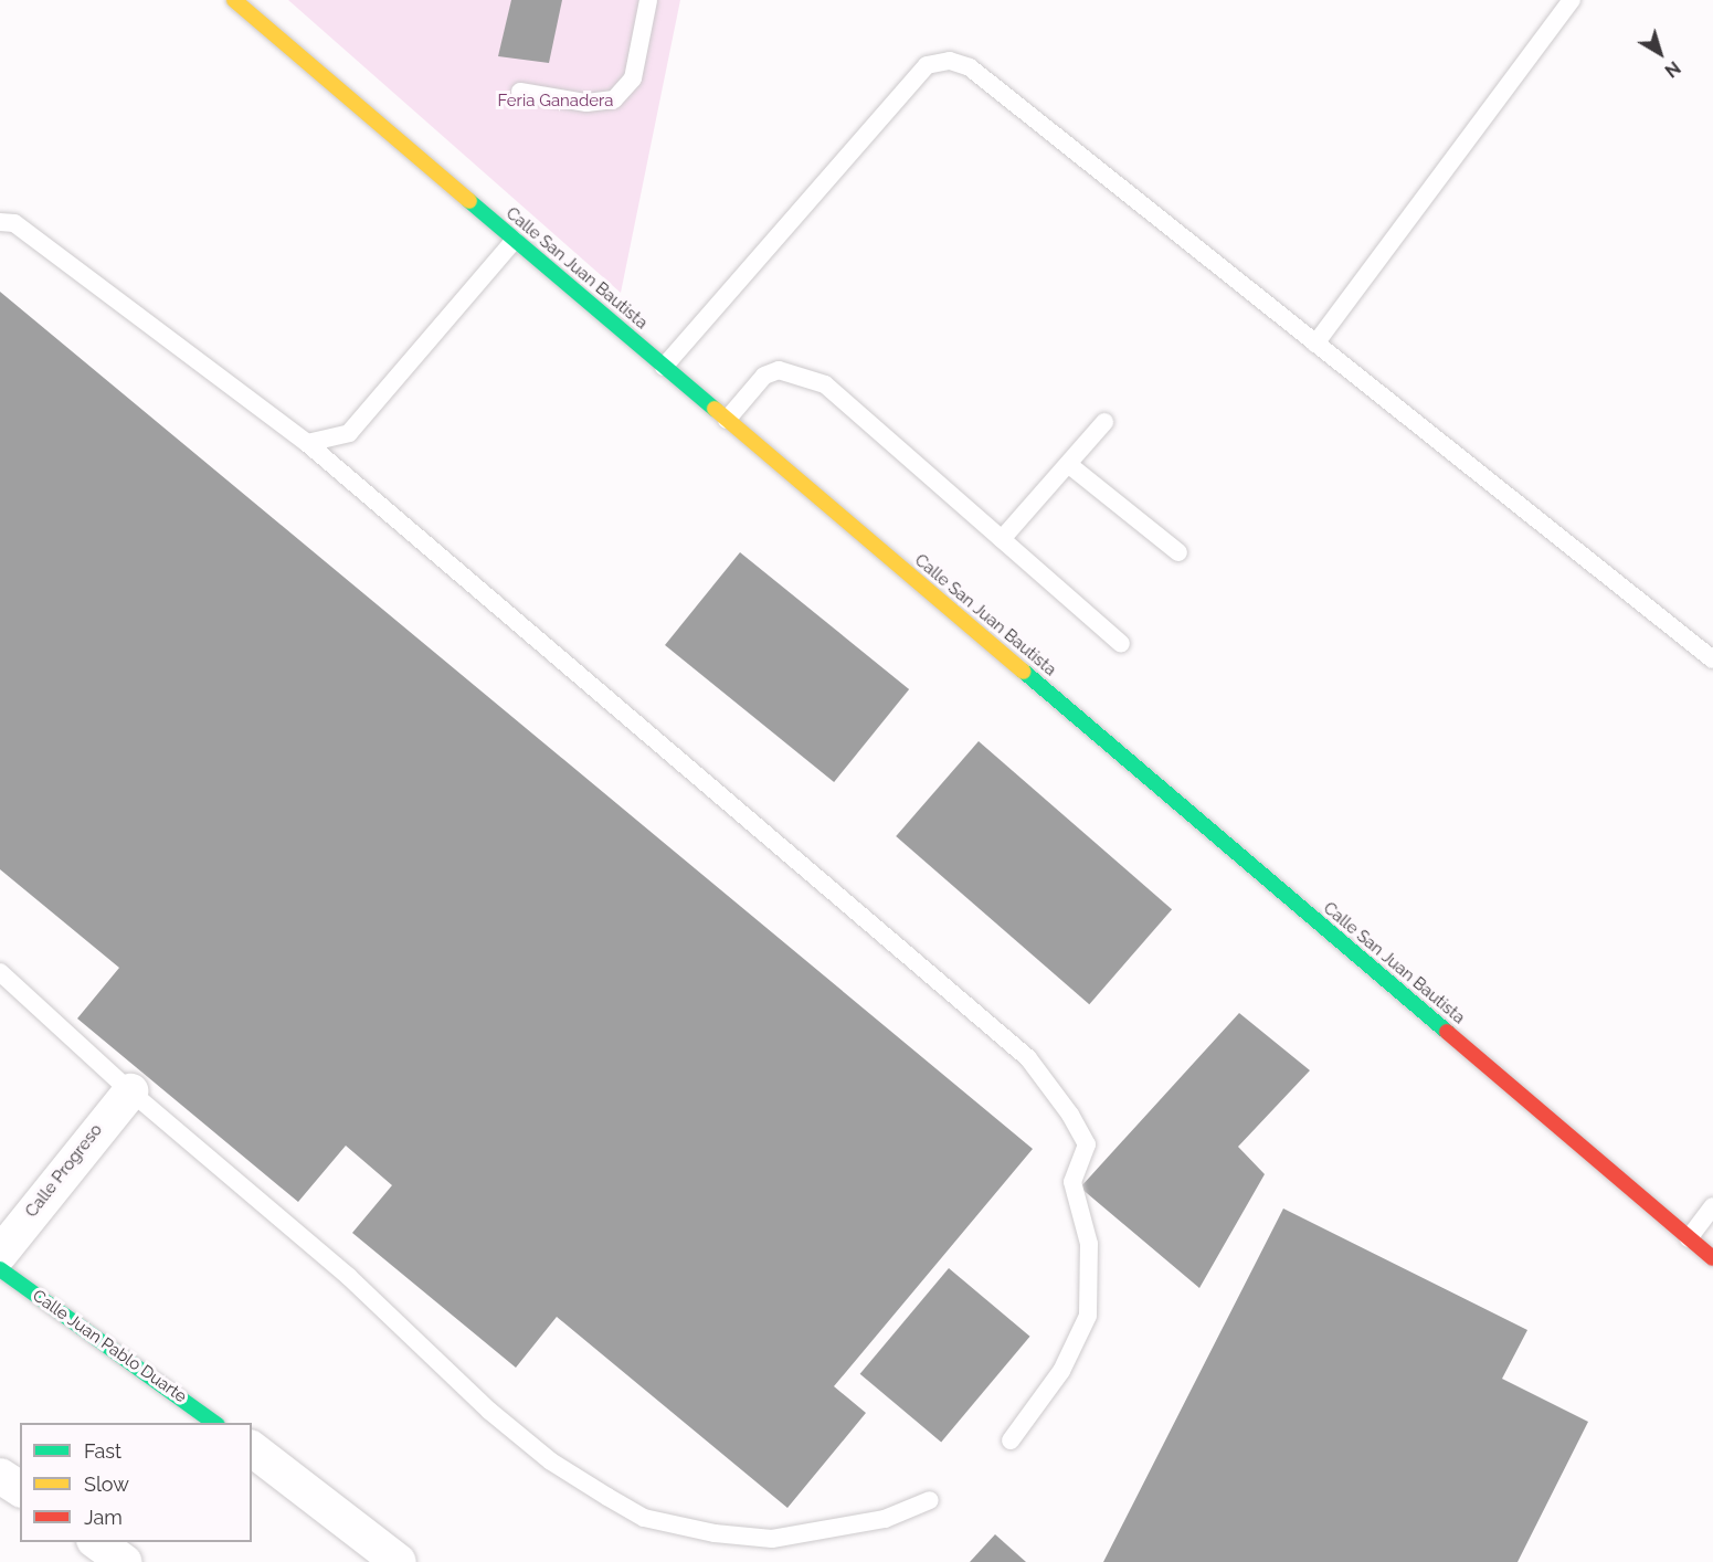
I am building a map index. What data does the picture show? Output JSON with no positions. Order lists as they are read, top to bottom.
{
  "streets": {
    "street": ["Calle San Juan Bautista", "Calle Progreso", "Calle Juan Pablo Duarte"]
  },
  "parks": ["Feria Ganadera"],
  "legend": ["Fast", "Slow", "Jam"],
  "north": "bottom right"
}
